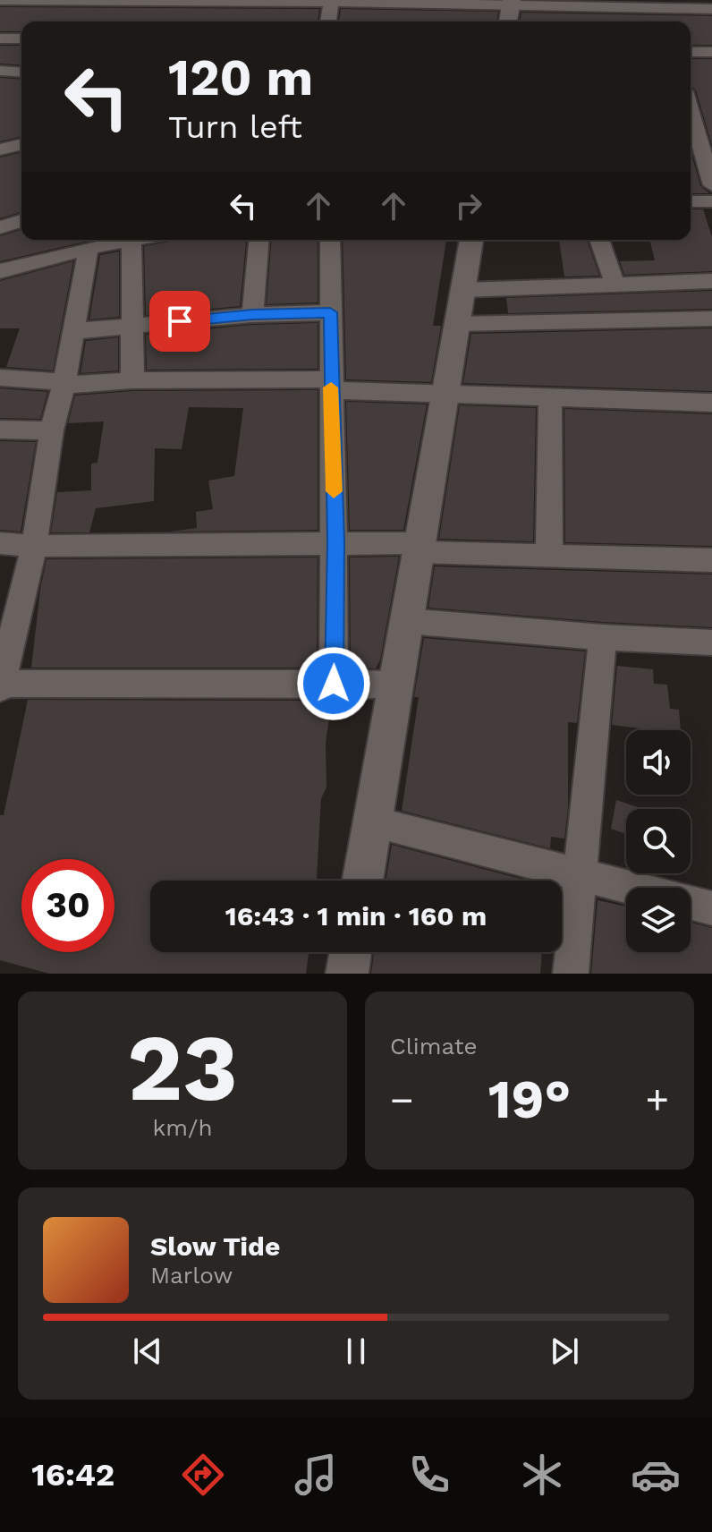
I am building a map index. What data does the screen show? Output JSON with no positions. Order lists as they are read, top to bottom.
{
  "page": {
    "turn": ["120 m", "Turn left"],
    "limit": "30",
    "trip": "16:43 · 1 min · 160 m",
    "tile": [
      ["23", "km/h"],
      "Climate"
    ],
    "heat": ["−", "19°", "+"],
    "song": ["Slow Tide", "Marlow"],
    "tabs": "16:42"
  }
}
